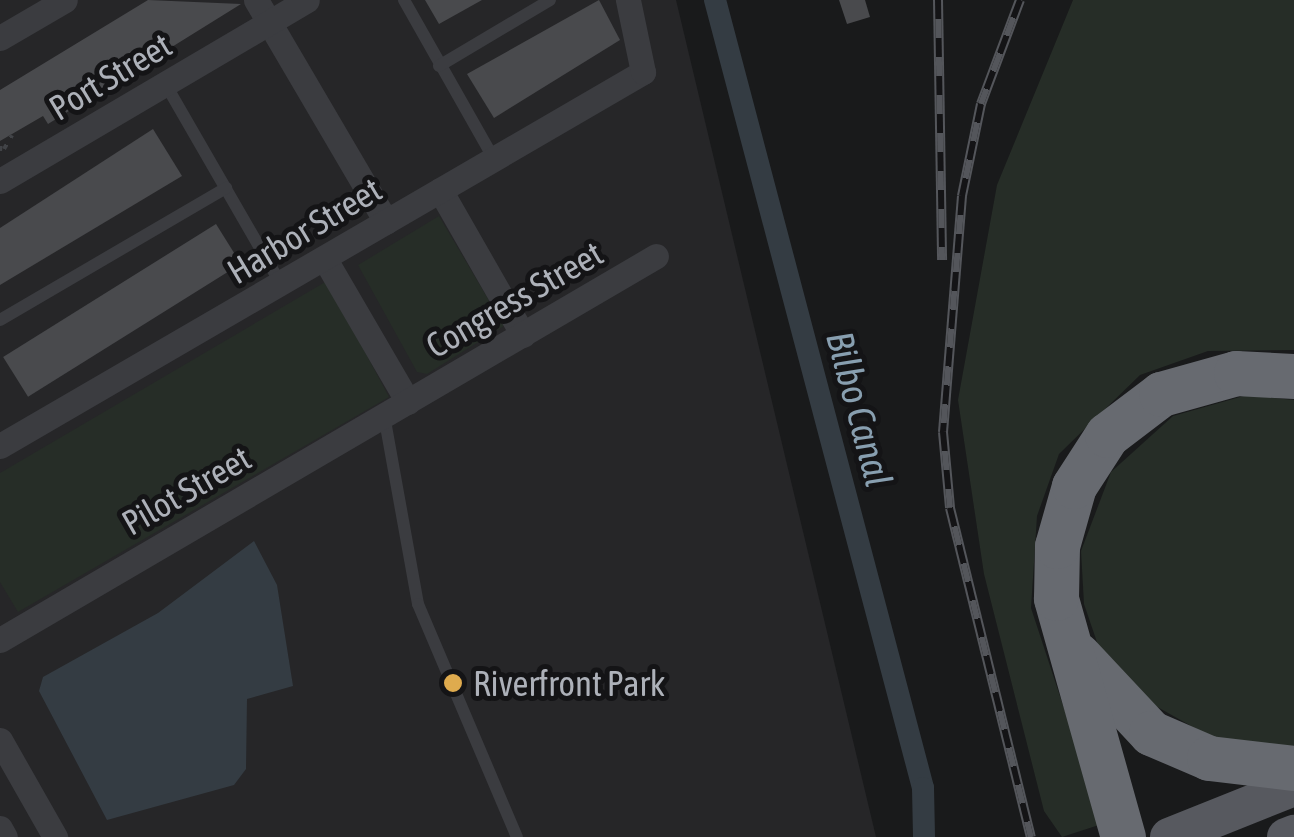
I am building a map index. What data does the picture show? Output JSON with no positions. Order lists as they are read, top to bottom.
{
  "streets": {
    "street": [
      "Port Street",
      "Harbor Street",
      "Congress Street",
      "Pilot Street"
    ]
  },
  "crossings": [
    ["Congress Street", "Pilot Street"]
  ],
  "water": ["Bilbo Canal"],
  "places": ["Riverfront Park"]
}
